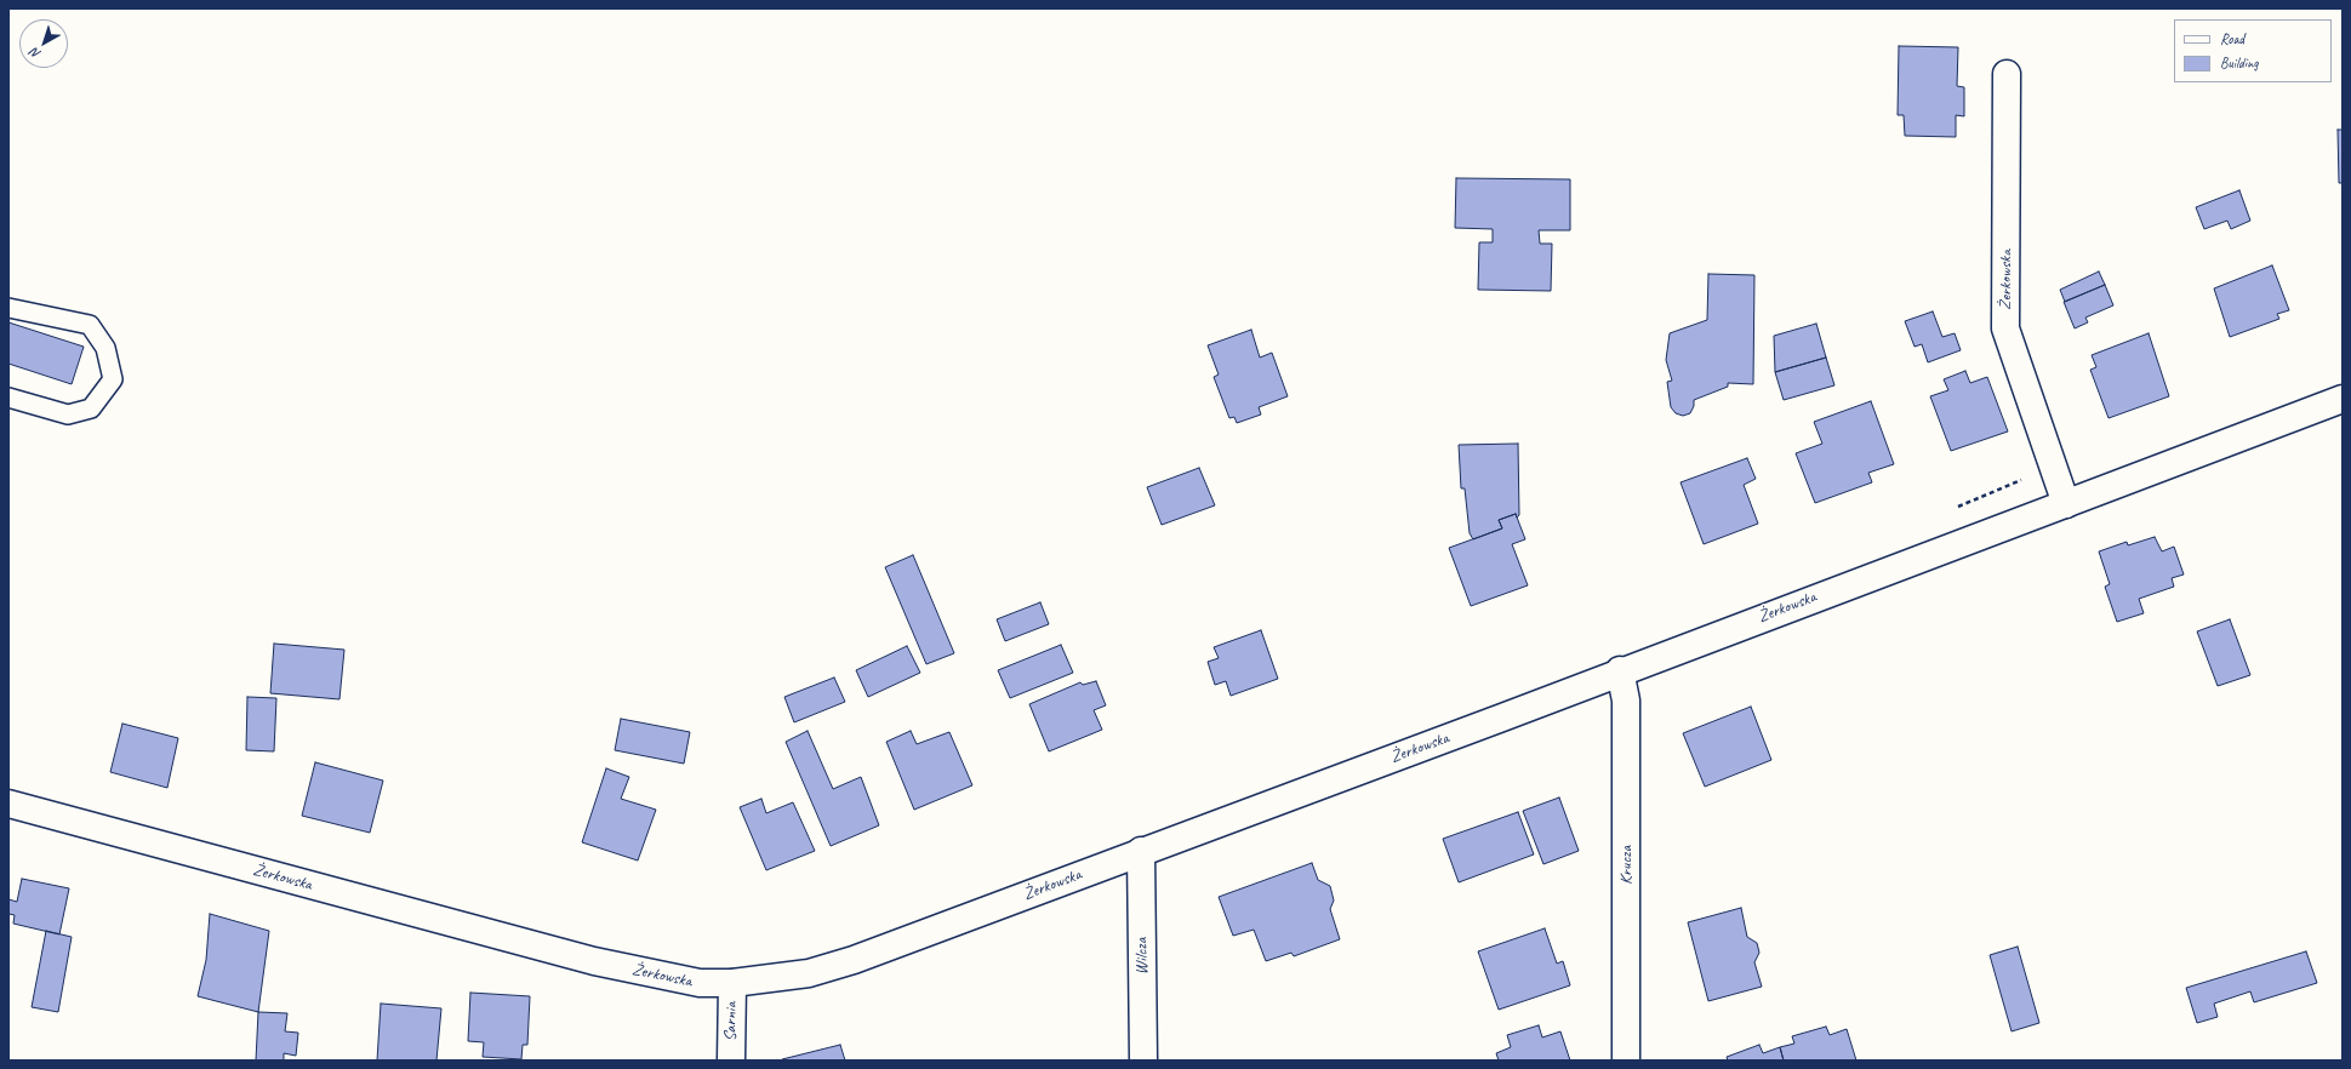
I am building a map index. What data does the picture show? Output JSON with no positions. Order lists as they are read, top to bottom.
{
  "streets": {
    "street": [
      "Żerkowska",
      "Krucza",
      "Wilcza",
      "Sarnia"
    ]
  },
  "crossings": [
    ["Żerkowska", "Krucza"],
    ["Żerkowska", "Wilcza"],
    ["Żerkowska", "Sarnia"]
  ],
  "legend": ["Road", "Building"],
  "north": "bottom left"
}
